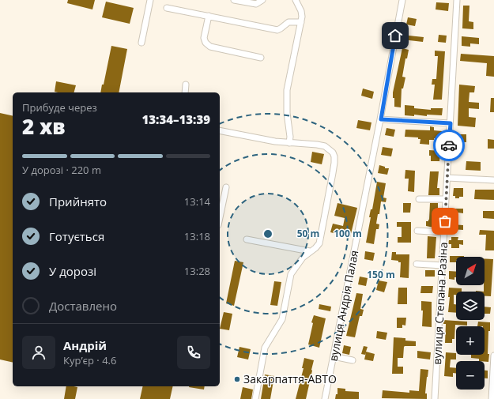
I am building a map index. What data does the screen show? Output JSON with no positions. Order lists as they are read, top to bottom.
{
  "streets": {
    "street": ["вулиця Степана Разіна", "вулиця Андрія Палая"]
  },
  "places": ["Закарпаття-АВТО"],
  "north": "top right",
  "page": {
    "heading": ["2 хв", "Прибуде через", "13:34–13:39"],
    "panel": ["Андрій", "Кур’єр · 4.6"],
    "bar": "У дорозі · 220 m",
    "list": [
      ["Прийнято", "13:14"],
      ["Готується", "13:18"],
      ["У дорозі", "13:28"],
      "Доставлено"
    ],
    "map_buttons": ["+", "−"]
  },
  "rings": ["50 m", "100 m", "150 m"]
}
